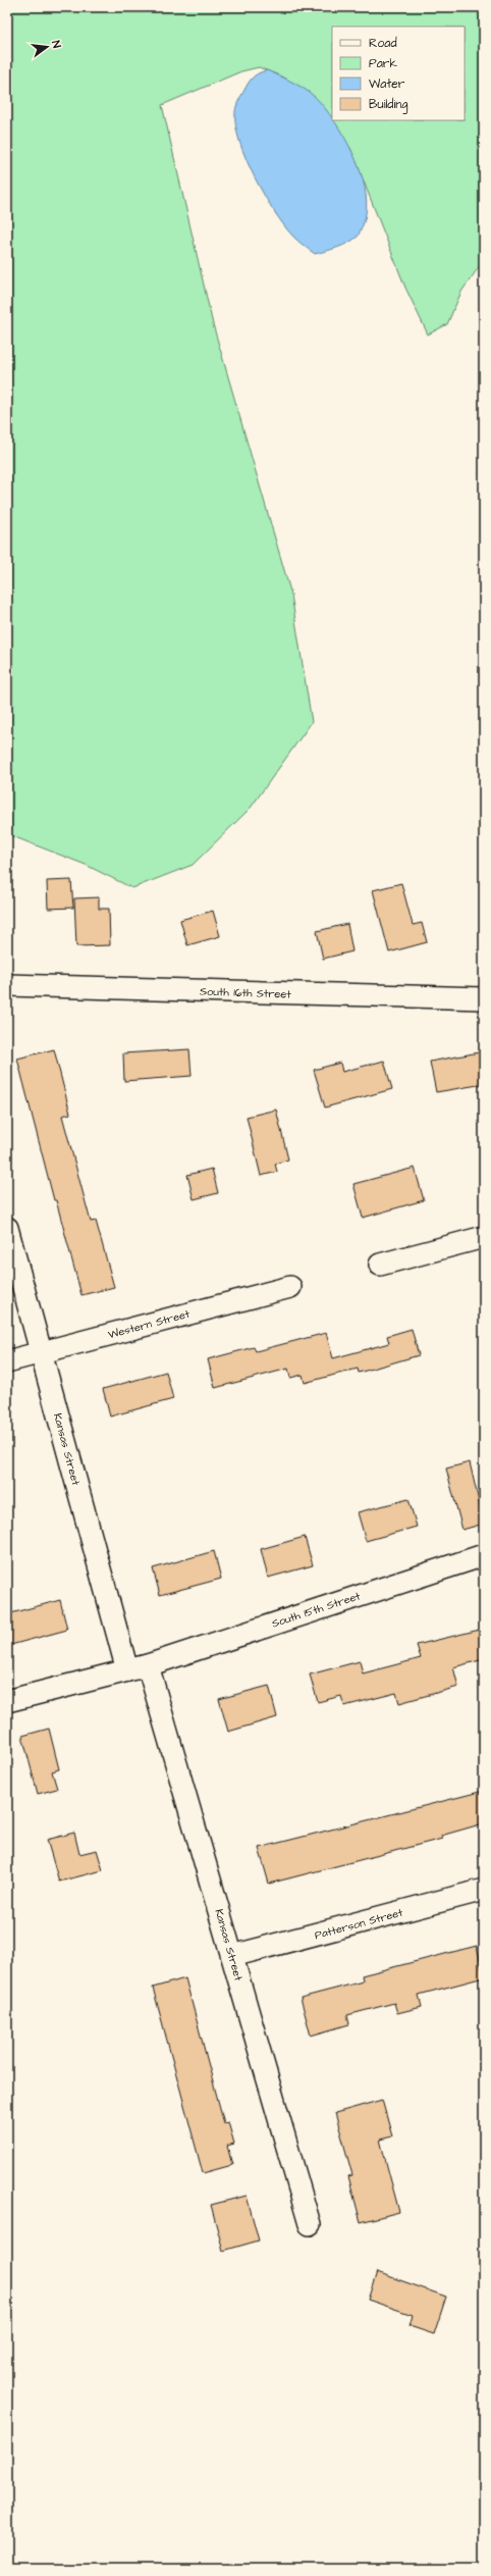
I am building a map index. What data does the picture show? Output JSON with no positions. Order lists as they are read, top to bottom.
{
  "streets": {
    "street": [
      "South 16th Street",
      "Western Street",
      "Kansas Street",
      "South 15th Street",
      "Patterson Street"
    ]
  },
  "crossings": [
    ["Western Street", "Kansas Street"],
    ["Kansas Street", "South 15th Street"],
    ["Kansas Street", "Patterson Street"]
  ],
  "legend": [
    "Road",
    "Park",
    "Water",
    "Building"
  ],
  "north": "right"
}
